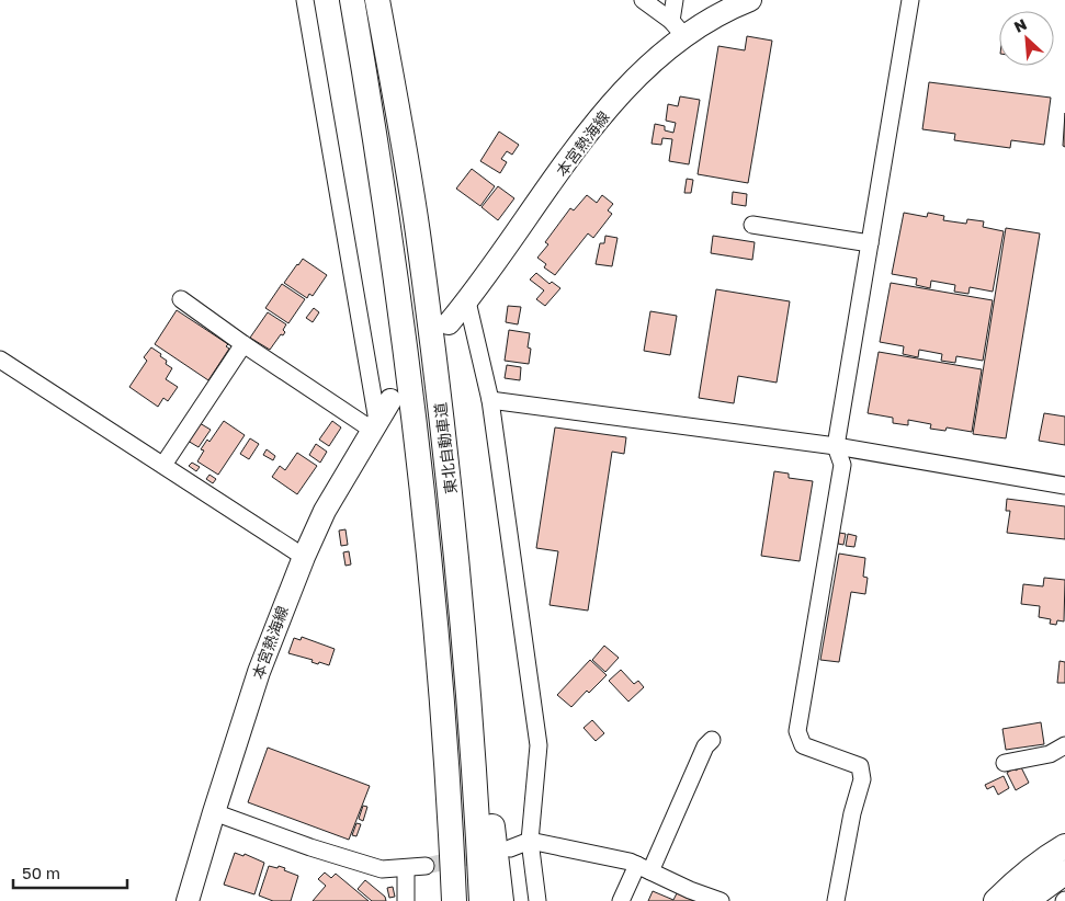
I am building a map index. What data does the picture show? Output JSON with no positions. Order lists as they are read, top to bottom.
{
  "streets": {
    "highway": ["東北自動車道"],
    "main road": ["本宮熱海線"]
  },
  "scale_bar": "50 m",
  "north": "top left"
}
